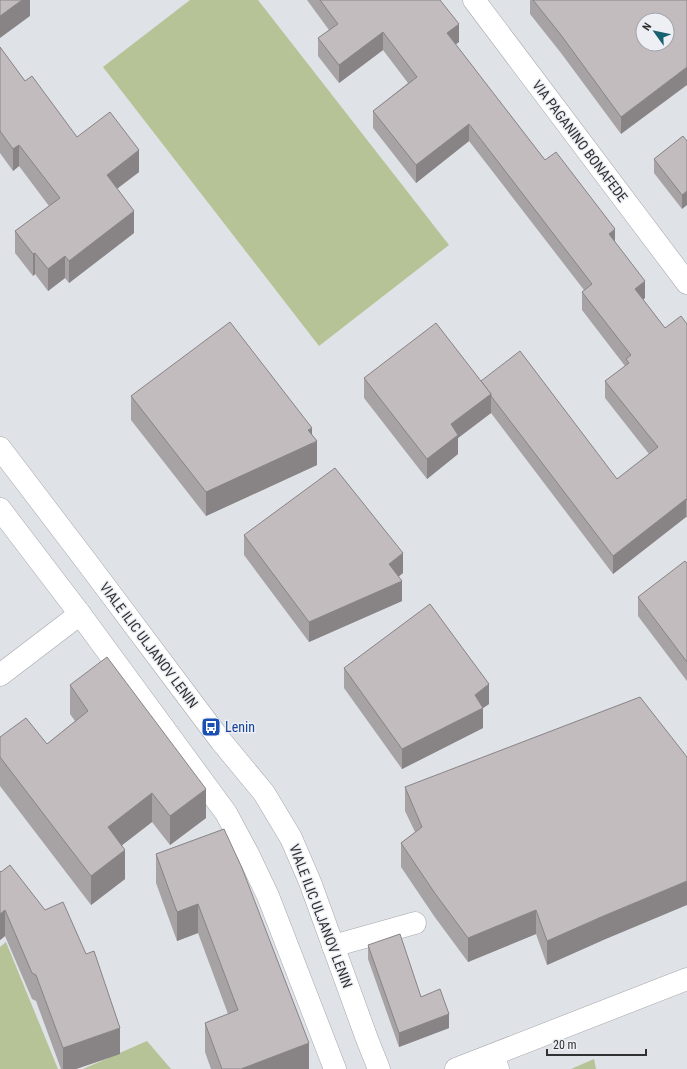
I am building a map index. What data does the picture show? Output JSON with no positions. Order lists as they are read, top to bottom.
{
  "streets": {
    "main road": ["VIA PAGANINO BONAFEDE", "VIALE ILIC ULJANOV LENIN"]
  },
  "places": {
    "bus stop": ["Lenin"]
  },
  "scale_bar": "20 m",
  "north": "top left"
}
